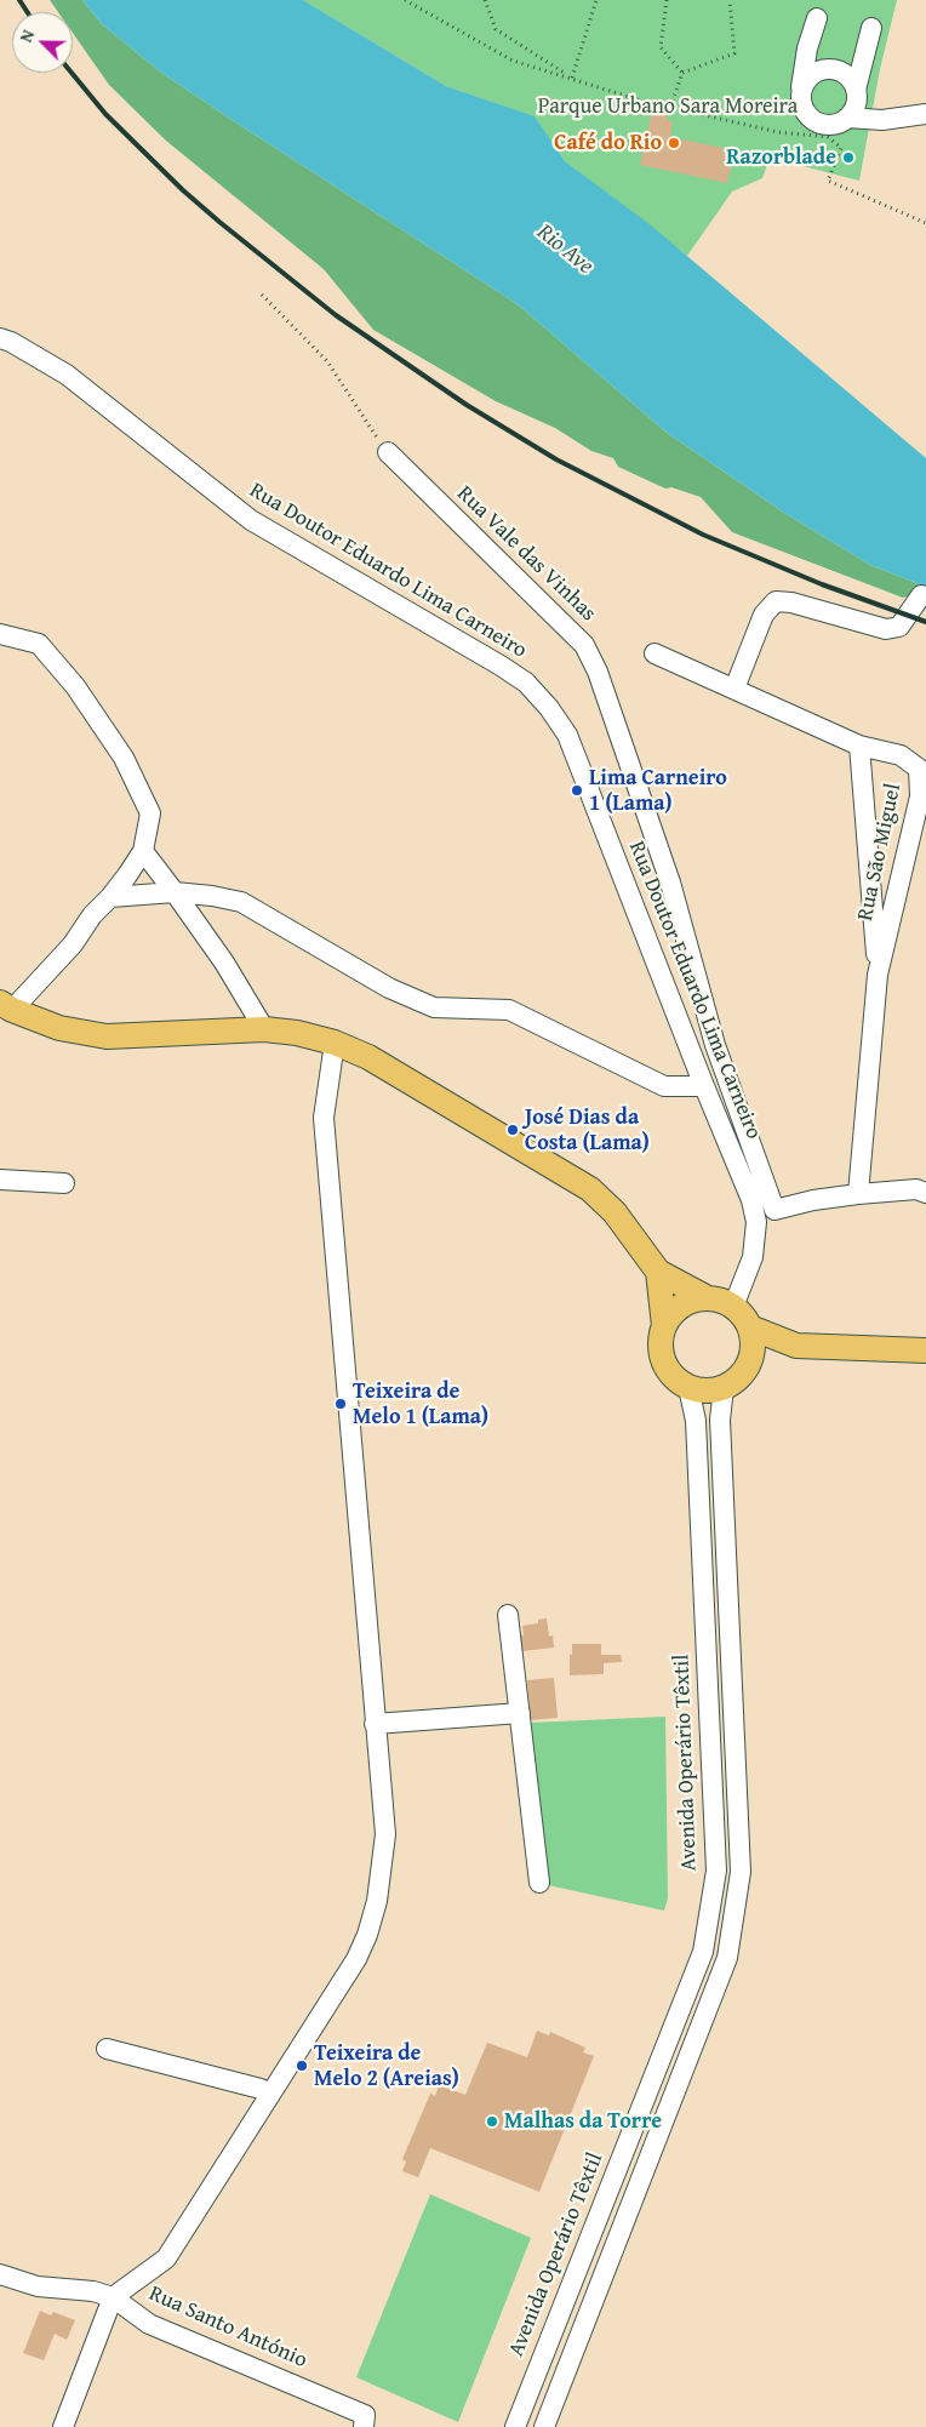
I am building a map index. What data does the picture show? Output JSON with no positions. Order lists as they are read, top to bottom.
{
  "streets": {
    "street": [
      "Rua Vale das Vinhas",
      "Rua Doutor Eduardo Lima Carneiro",
      "Rua São Miguel",
      "Avenida Operário Têxtil",
      "Rua Santo António"
    ]
  },
  "crossings": [
    ["Rua Vale das Vinhas", "Rua São Miguel"],
    ["Rua Doutor Eduardo Lima Carneiro", "Avenida Operário Têxtil"]
  ],
  "water": ["Rio Ave"],
  "parks": ["Parque Urbano Sara Moreira"],
  "places": [
    "Café do Rio",
    "Razorblade",
    "Lima Carneiro 1 (Lama)",
    "José Dias da Costa (Lama)",
    "Teixeira de Melo 1 (Lama)",
    "Teixeira de Melo 2 (Areias)",
    "Malhas da Torre"
  ],
  "north": "top left"
}
